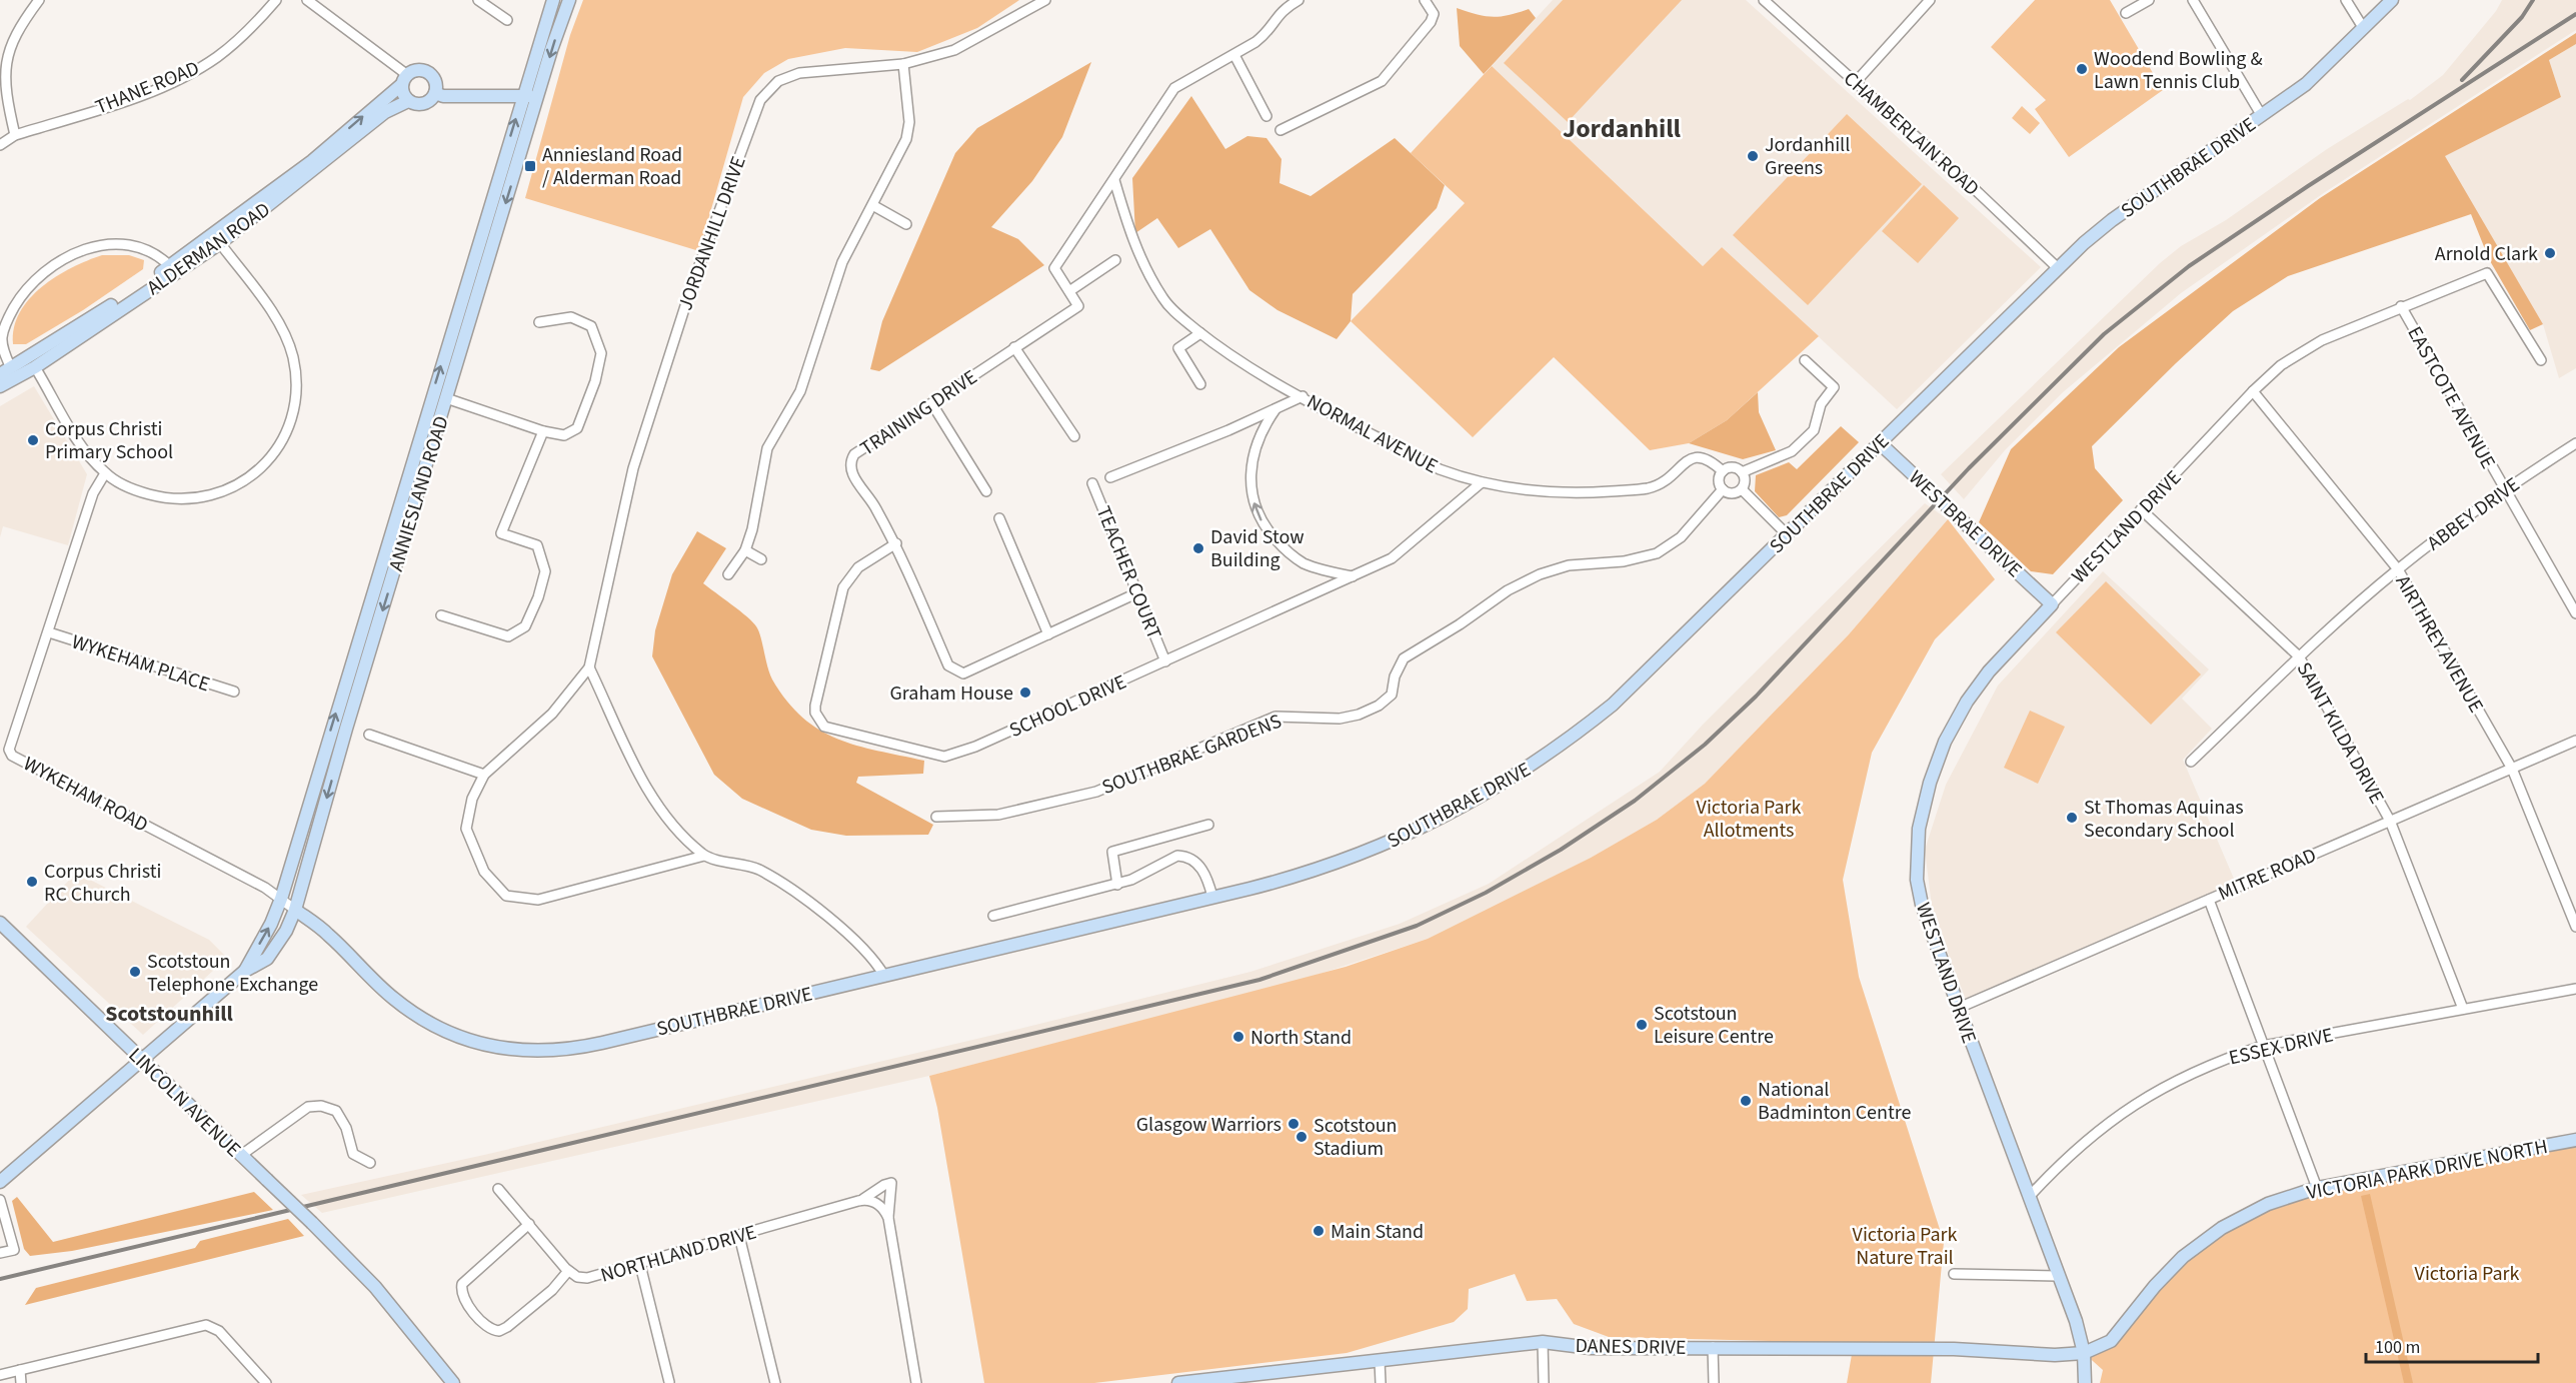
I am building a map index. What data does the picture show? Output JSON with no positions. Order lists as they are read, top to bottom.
{
  "streets": {
    "street": [
      "THANE ROAD",
      "CHAMBERLAIN ROAD",
      "SOUTHBRAE DRIVE",
      "JORDANHILL DRIVE",
      "ALDERMAN ROAD",
      "EASTCOTE AVENUE",
      "TRAINING DRIVE",
      "NORMAL AVENUE",
      "ANNIESLAND ROAD",
      "ABBEY DRIVE",
      "WESTBRAE DRIVE",
      "WESTLAND DRIVE",
      "TEACHER COURT",
      "AIRTHREY AVENUE",
      "WYKEHAM PLACE",
      "SCHOOL DRIVE",
      "SAINT KILDA DRIVE",
      "SOUTHBRAE GARDENS",
      "WYKEHAM ROAD",
      "MITRE ROAD",
      "ESSEX DRIVE",
      "LINCOLN AVENUE",
      "VICTORIA PARK DRIVE NORTH",
      "NORTHLAND DRIVE",
      "DANES DRIVE"
    ]
  },
  "crossings": [
    ["CHAMBERLAIN ROAD", "SOUTHBRAE DRIVE"],
    ["SOUTHBRAE DRIVE", "ANNIESLAND ROAD"],
    ["SOUTHBRAE DRIVE", "WESTBRAE DRIVE"],
    ["SOUTHBRAE DRIVE", "WYKEHAM ROAD"],
    ["ALDERMAN ROAD", "ANNIESLAND ROAD"],
    ["EASTCOTE AVENUE", "ABBEY DRIVE"],
    ["EASTCOTE AVENUE", "WESTLAND DRIVE"],
    ["TRAINING DRIVE", "TEACHER COURT"],
    ["TRAINING DRIVE", "SCHOOL DRIVE"],
    ["NORMAL AVENUE", "SCHOOL DRIVE"],
    ["NORMAL AVENUE", "SOUTHBRAE GARDENS"],
    ["ANNIESLAND ROAD", "WYKEHAM ROAD"],
    ["ANNIESLAND ROAD", "LINCOLN AVENUE"],
    ["ABBEY DRIVE", "AIRTHREY AVENUE"],
    ["ABBEY DRIVE", "SAINT KILDA DRIVE"],
    ["WESTBRAE DRIVE", "WESTLAND DRIVE"],
    ["WESTLAND DRIVE", "AIRTHREY AVENUE"],
    ["WESTLAND DRIVE", "SAINT KILDA DRIVE"],
    ["WESTLAND DRIVE", "MITRE ROAD"],
    ["WESTLAND DRIVE", "ESSEX DRIVE"],
    ["WESTLAND DRIVE", "VICTORIA PARK DRIVE NORTH"],
    ["WESTLAND DRIVE", "DANES DRIVE"],
    ["TEACHER COURT", "SCHOOL DRIVE"],
    ["AIRTHREY AVENUE", "MITRE ROAD"],
    ["WYKEHAM PLACE", "WYKEHAM ROAD"],
    ["SAINT KILDA DRIVE", "MITRE ROAD"],
    ["SAINT KILDA DRIVE", "ESSEX DRIVE"],
    ["VICTORIA PARK DRIVE NORTH", "DANES DRIVE"]
  ],
  "districts": ["Jordanhill", "Scotstounhill"],
  "parks": ["Victoria Park Allotments", "Victoria Park Nature Trail", "Victoria Park"],
  "places": {
    "other": [
      "Woodend Bowling & Lawn Tennis Club",
      "Jordanhill Greens",
      "Arnold Clark",
      "Corpus Christi Primary School",
      "David Stow Building",
      "Graham House",
      "St Thomas Aquinas Secondary School",
      "Corpus Christi RC Church",
      "Scotstoun Telephone Exchange",
      "Scotstoun Leisure Centre",
      "North Stand",
      "National Badminton Centre",
      "Glasgow Warriors",
      "Scotstoun Stadium",
      "Main Stand"
    ],
    "transit": ["Anniesland Road / Alderman Road"]
  },
  "scale_bar": "100 m"
}
